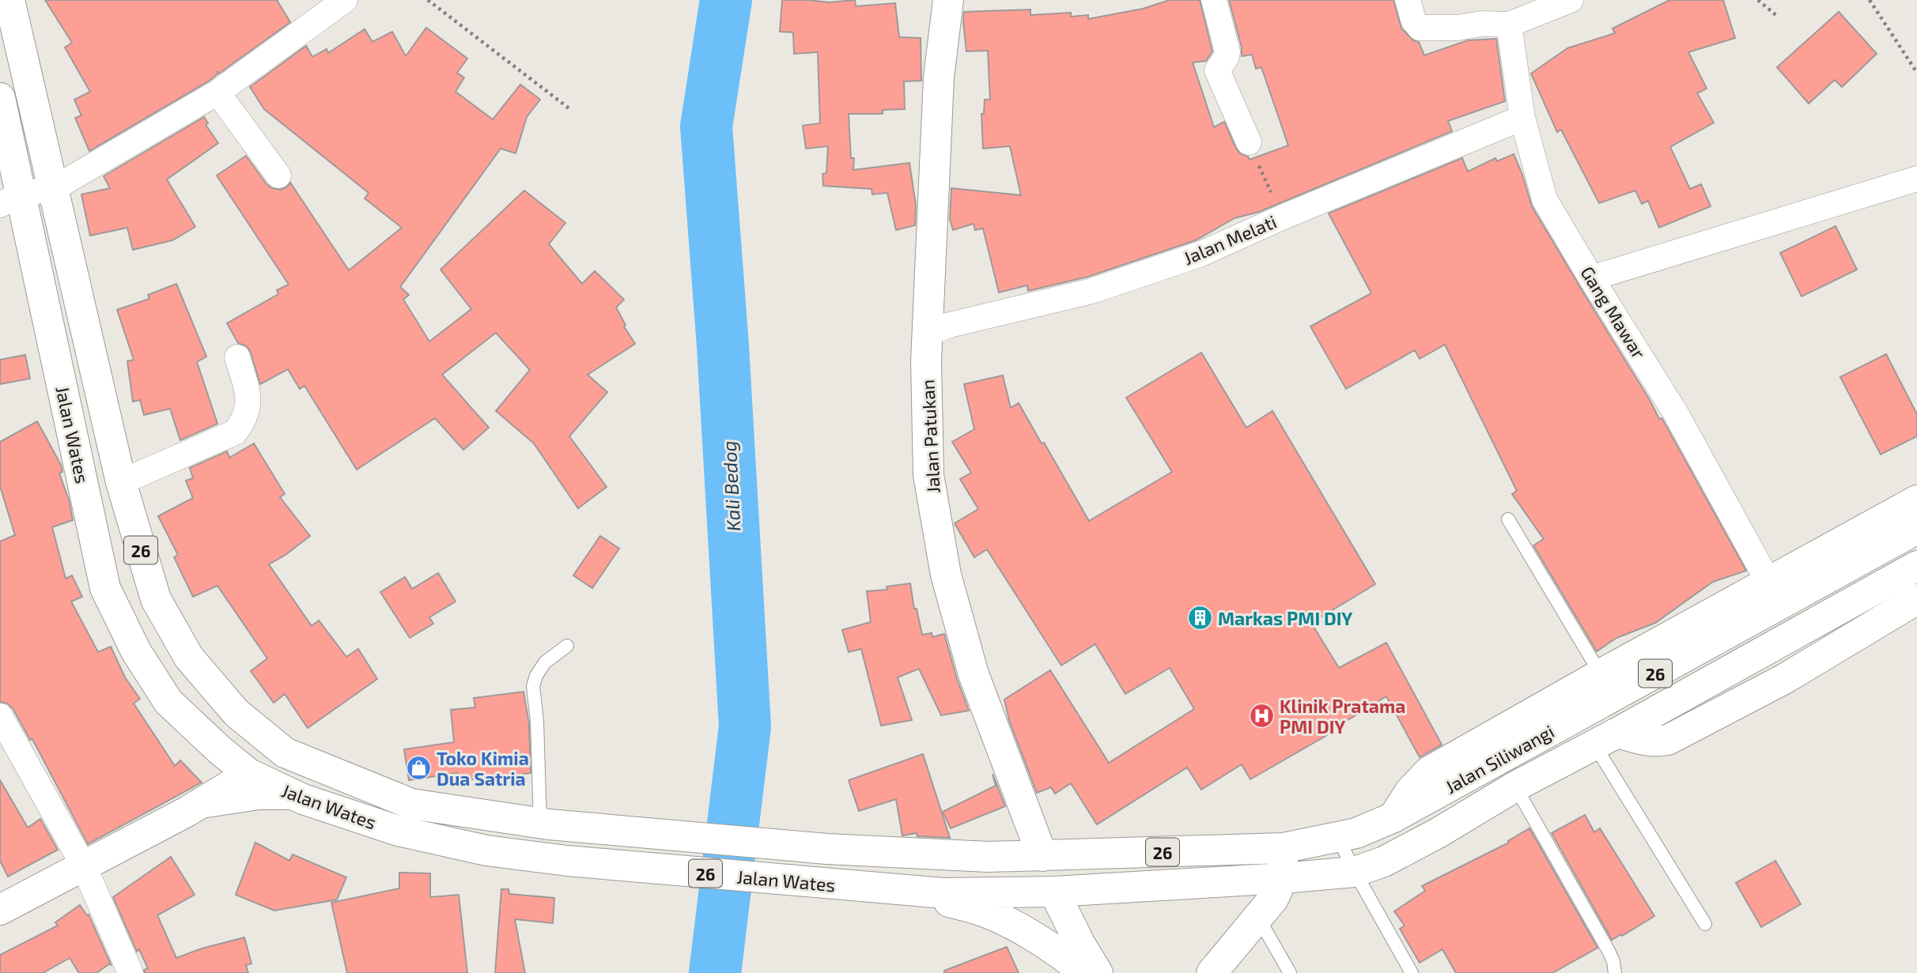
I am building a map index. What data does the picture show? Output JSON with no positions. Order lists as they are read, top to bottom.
{
  "streets": {
    "main road": [
      "Jalan Wates",
      "Jalan Patukan",
      "26",
      "Jalan Siliwangi"
    ],
    "street": ["Jalan Melati", "Gang Mawar"]
  },
  "crossings": [
    ["Jalan Melati", "Gang Mawar"],
    ["Jalan Melati", "Jalan Patukan"],
    ["Jalan Wates", "Jalan Patukan"],
    ["Jalan Wates", "Jalan Siliwangi"],
    ["Jalan Patukan", "Jalan Siliwangi"]
  ],
  "water": ["Kali Bedog"],
  "places": {
    "building": ["Markas PMI DIY"],
    "hospital": ["Klinik Pratama PMI DIY"],
    "shop": ["Toko Kimia Dua Satria"]
  }
}
